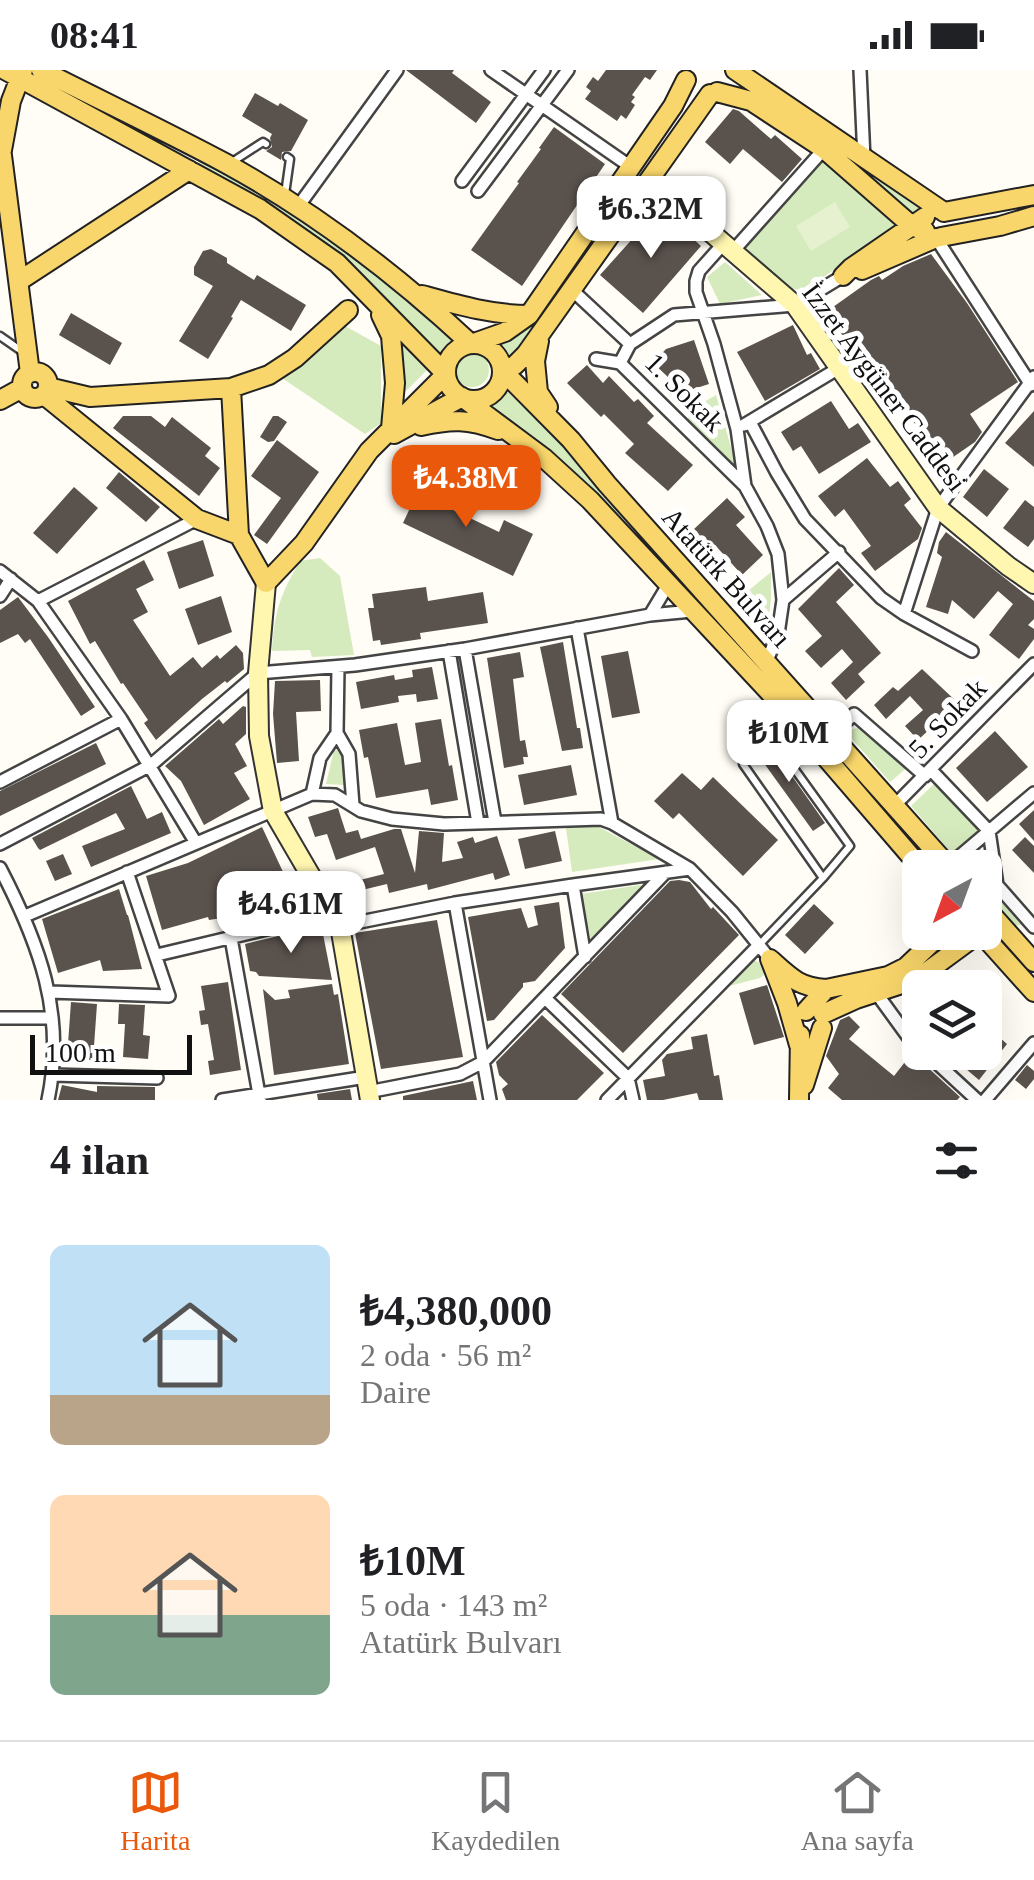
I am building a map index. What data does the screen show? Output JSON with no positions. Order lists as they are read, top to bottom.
{
  "streets": {
    "main road": ["Atatürk Bulvarı"],
    "street": ["İzzet Aygüner Caddesi", "1. Sokak", "5. Sokak"]
  },
  "crossings": [
    ["Atatürk Bulvarı", "5. Sokak"]
  ],
  "scale_bar": "100 m",
  "north": "bottom left",
  "page": {
    "status": "08:41",
    "price": [
      "₺6.32M",
      "₺4.38M",
      "₺10M",
      "₺4.61M"
    ],
    "scale": "100 m",
    "heading": "4 ilan",
    "list": [
      {
        "name": "₺4,380,000",
        "note": "2 oda · 56 m² · Daire"
      },
      {
        "name": "₺10M",
        "note": "5 oda · 143 m² · Atatürk Bulvarı"
      }
    ],
    "tabs": ["Harita", "Kaydedilen", "Ana sayfa"]
  }
}
